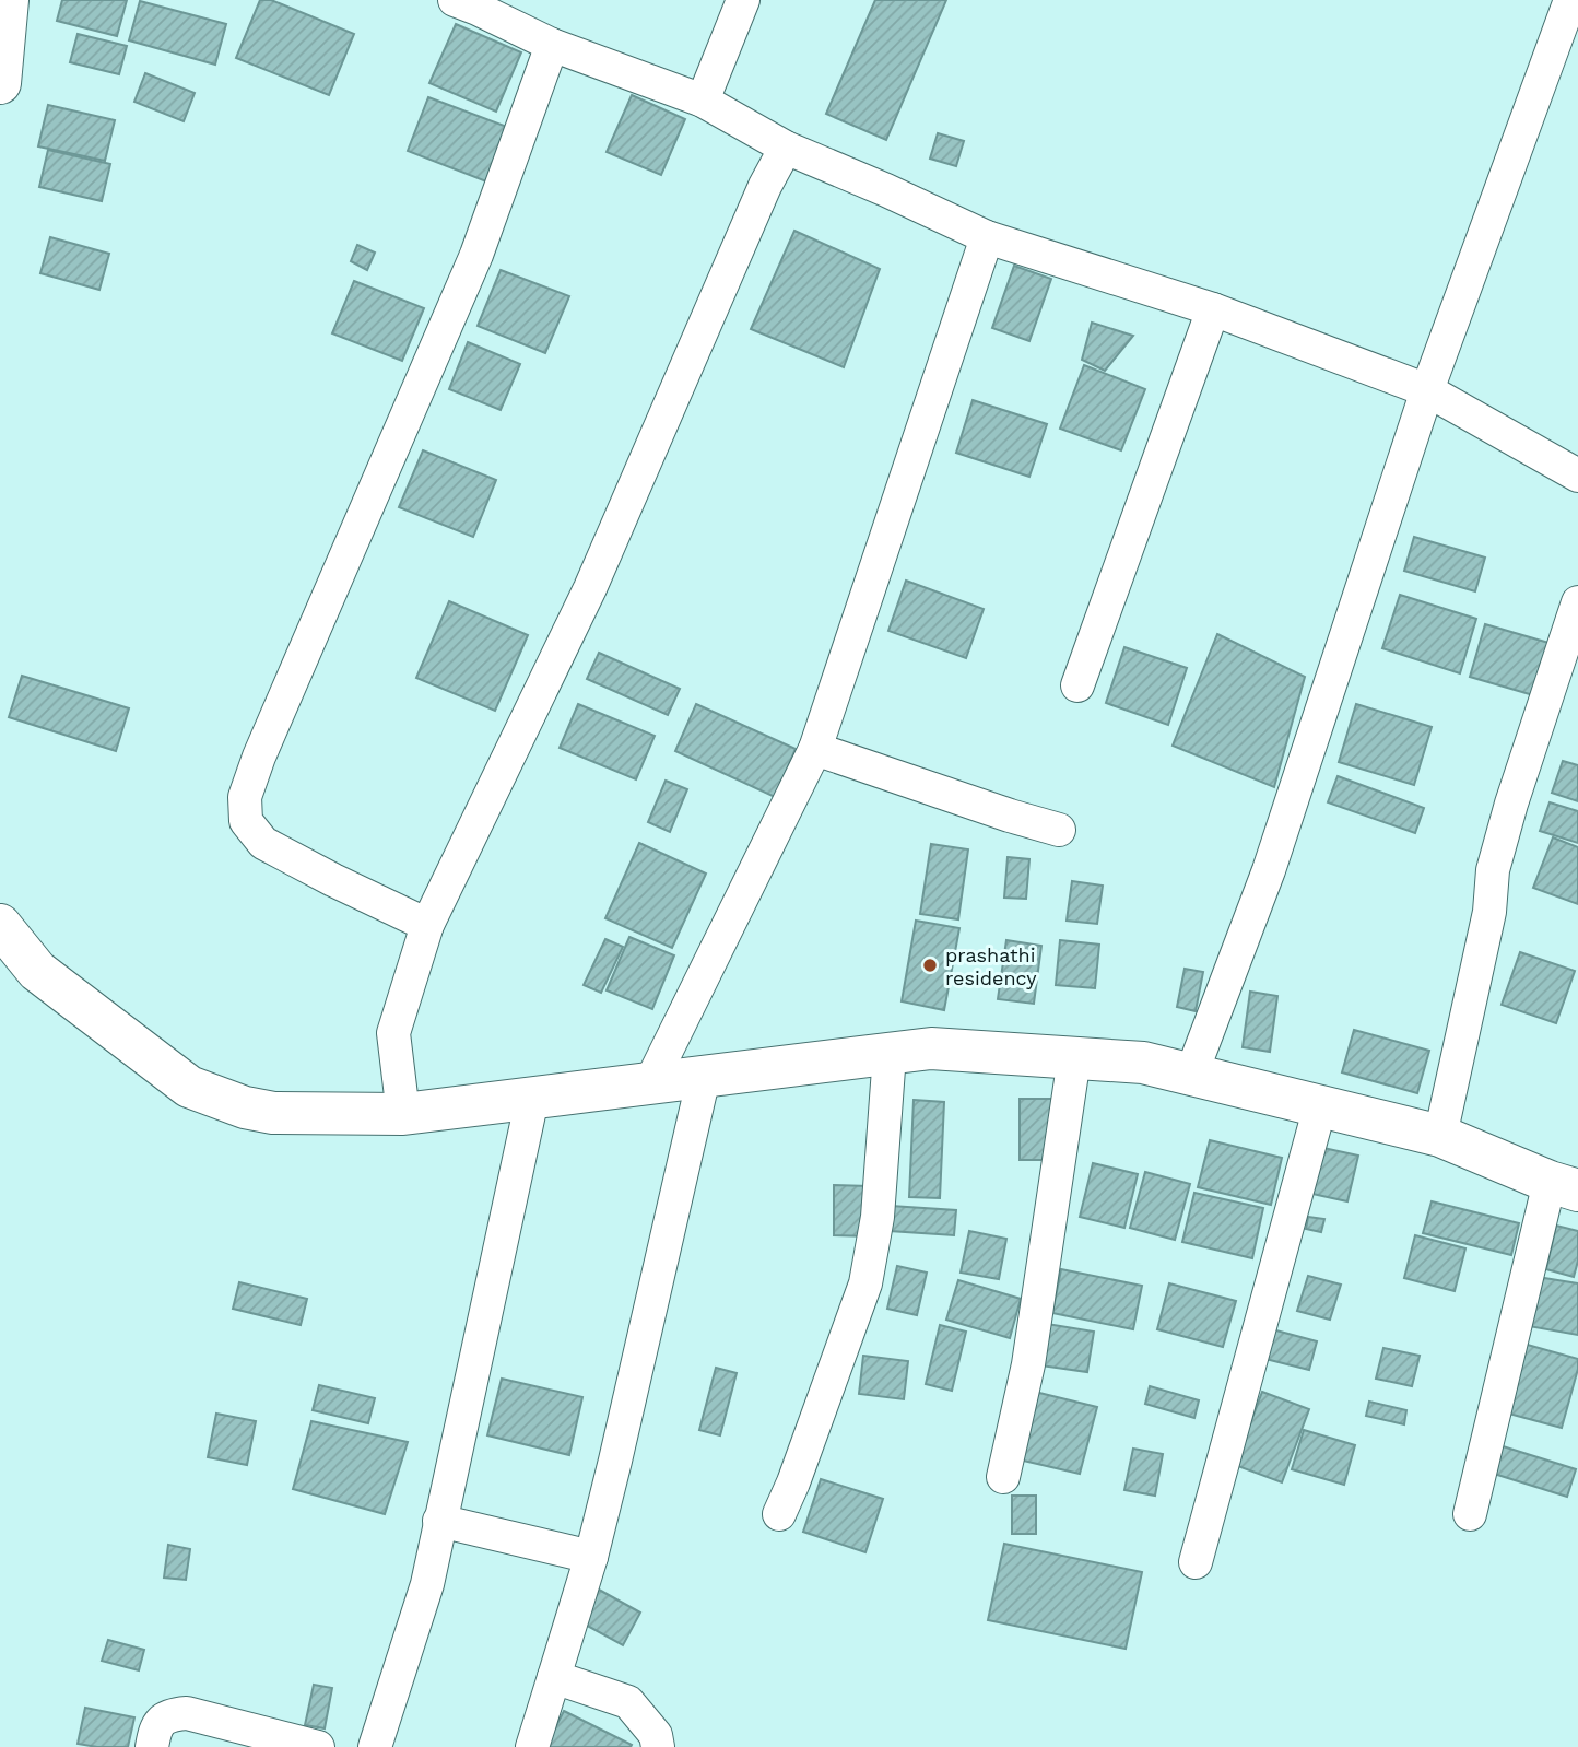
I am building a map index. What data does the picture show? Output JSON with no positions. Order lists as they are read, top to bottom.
{
  "places": ["prashathi residency"]
}
